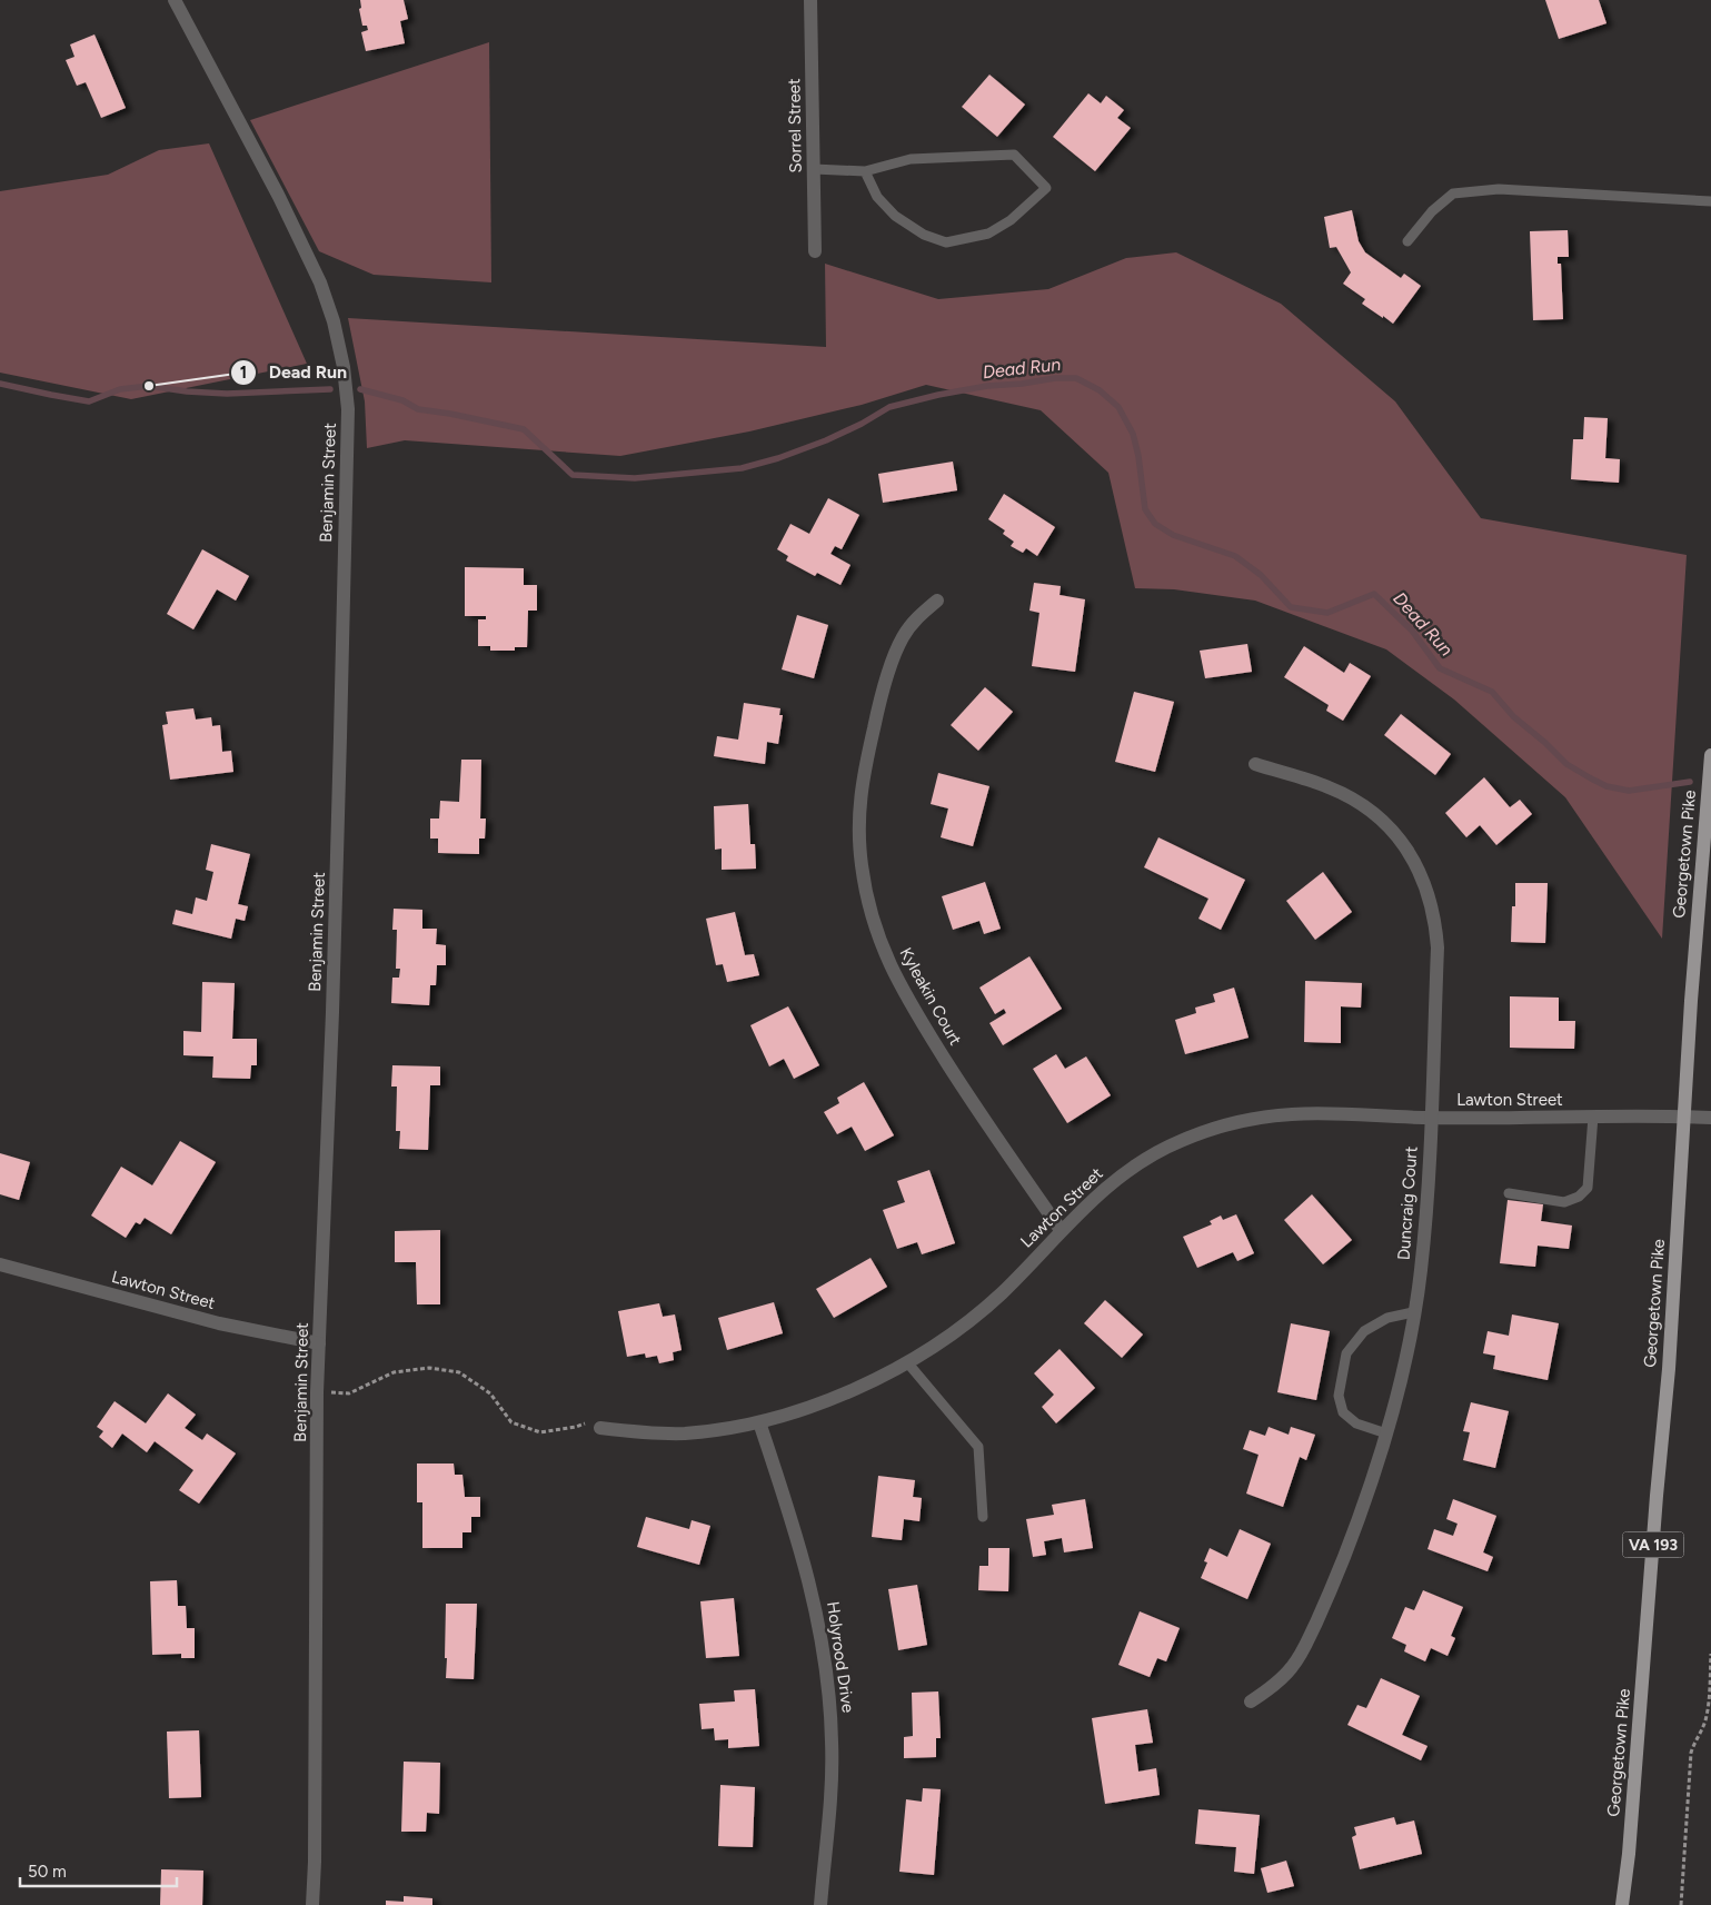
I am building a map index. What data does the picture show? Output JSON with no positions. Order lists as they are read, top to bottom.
{
  "streets": {
    "main road": ["Georgetown Pike", "VA 193"],
    "street": [
      "Sorrel Street",
      "Benjamin Street",
      "Kyleakin Court",
      "Lawton Street",
      "Duncraig Court",
      "Holyrood Drive"
    ]
  },
  "crossings": [
    ["Benjamin Street", "Lawton Street"],
    ["Georgetown Pike", "Lawton Street"],
    ["Kyleakin Court", "Lawton Street"],
    ["Lawton Street", "Duncraig Court"],
    ["Lawton Street", "Holyrood Drive"]
  ],
  "water": ["Dead Run"],
  "places": ["Dead Run"],
  "scale_bar": "50 m"
}
